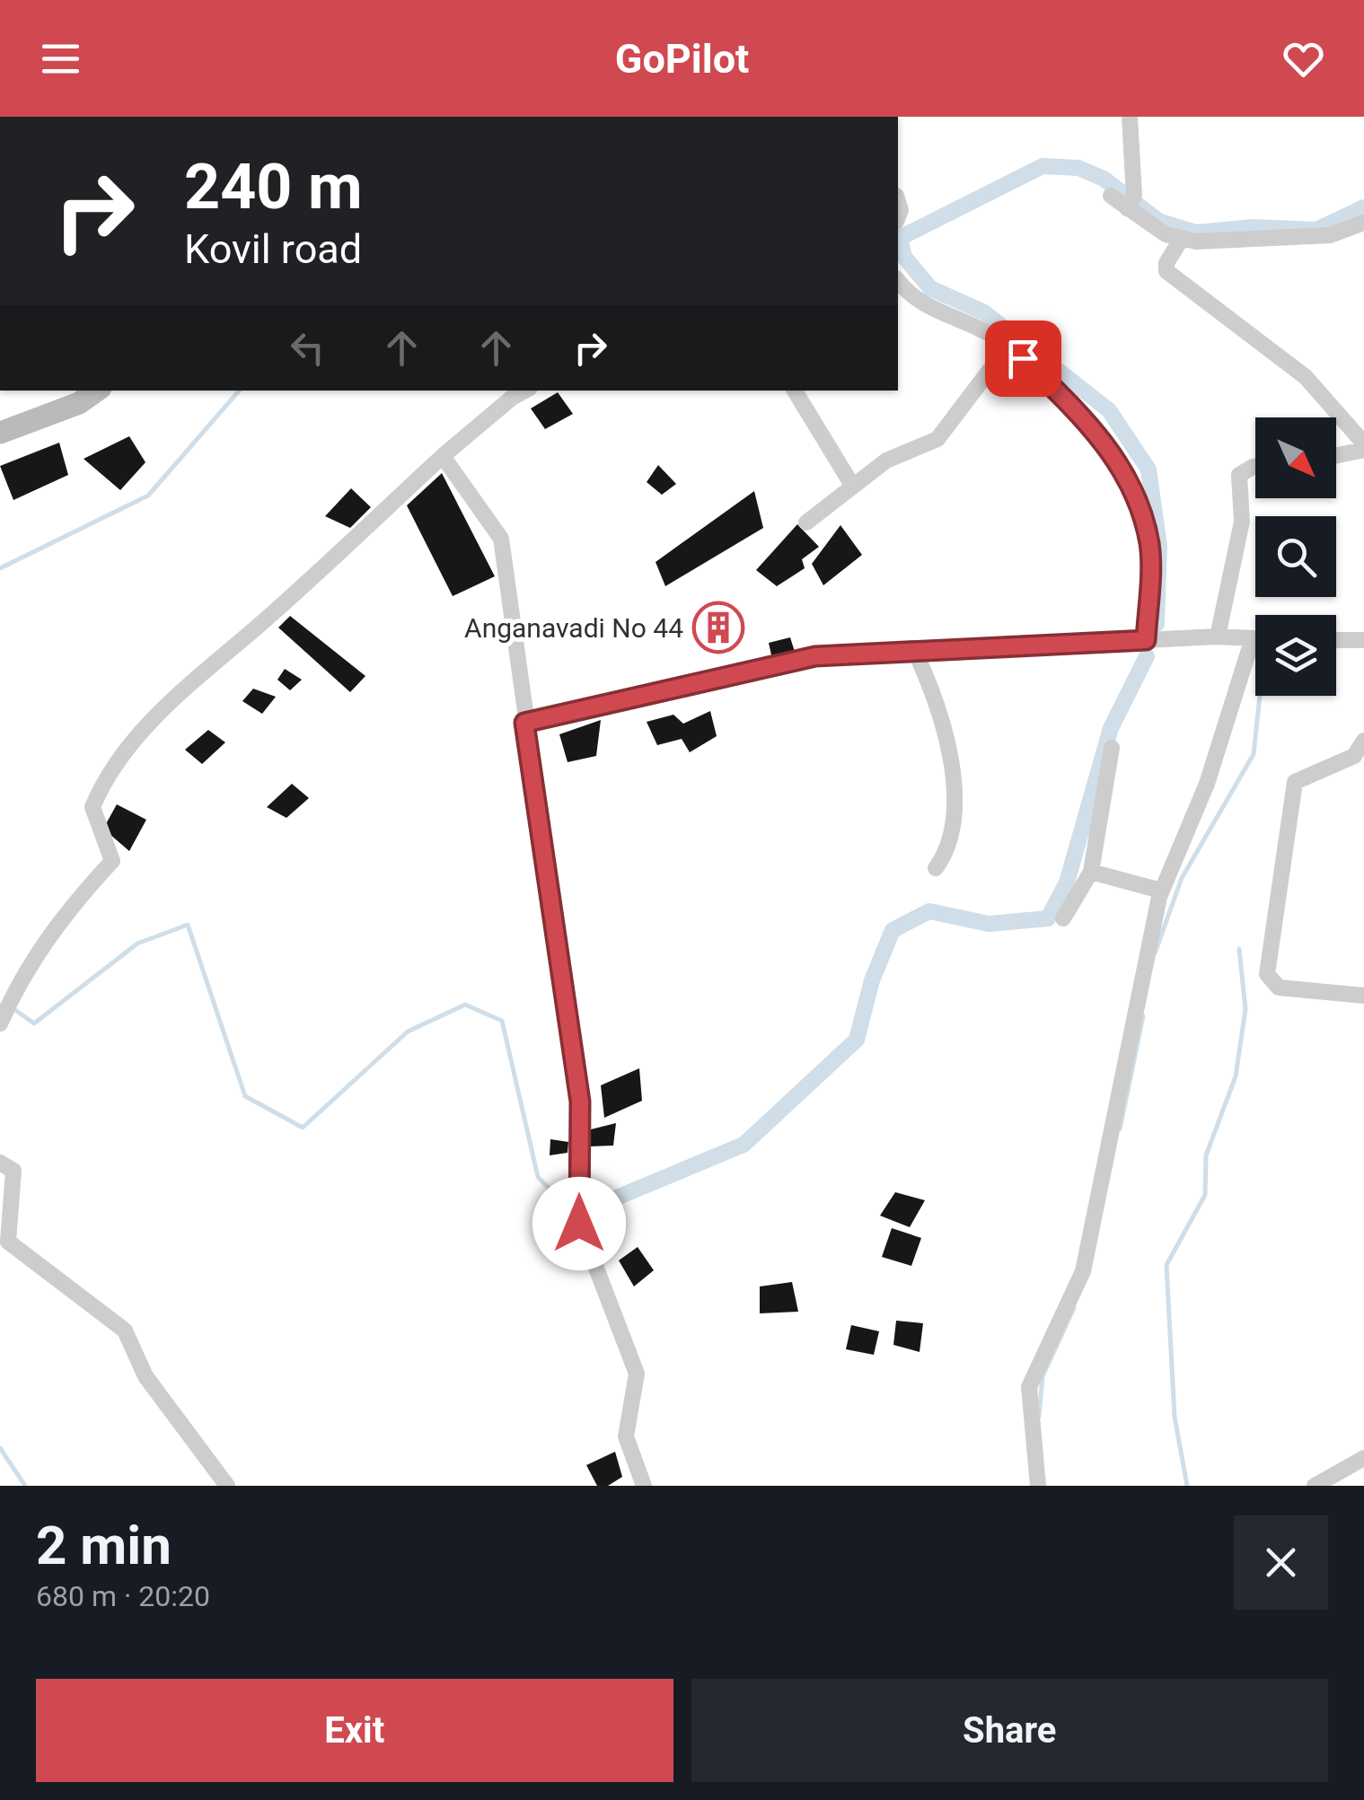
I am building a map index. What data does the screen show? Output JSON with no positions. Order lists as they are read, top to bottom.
{
  "places": {
    "building": ["Anganavadi No 44"]
  },
  "north": "bottom right",
  "page": {
    "header": "GoPilot",
    "turn": ["240 m", "Kovil road"],
    "heading": ["2 min", "680 m · 20:20"],
    "buttons": ["Exit", "Share"]
  }
}
